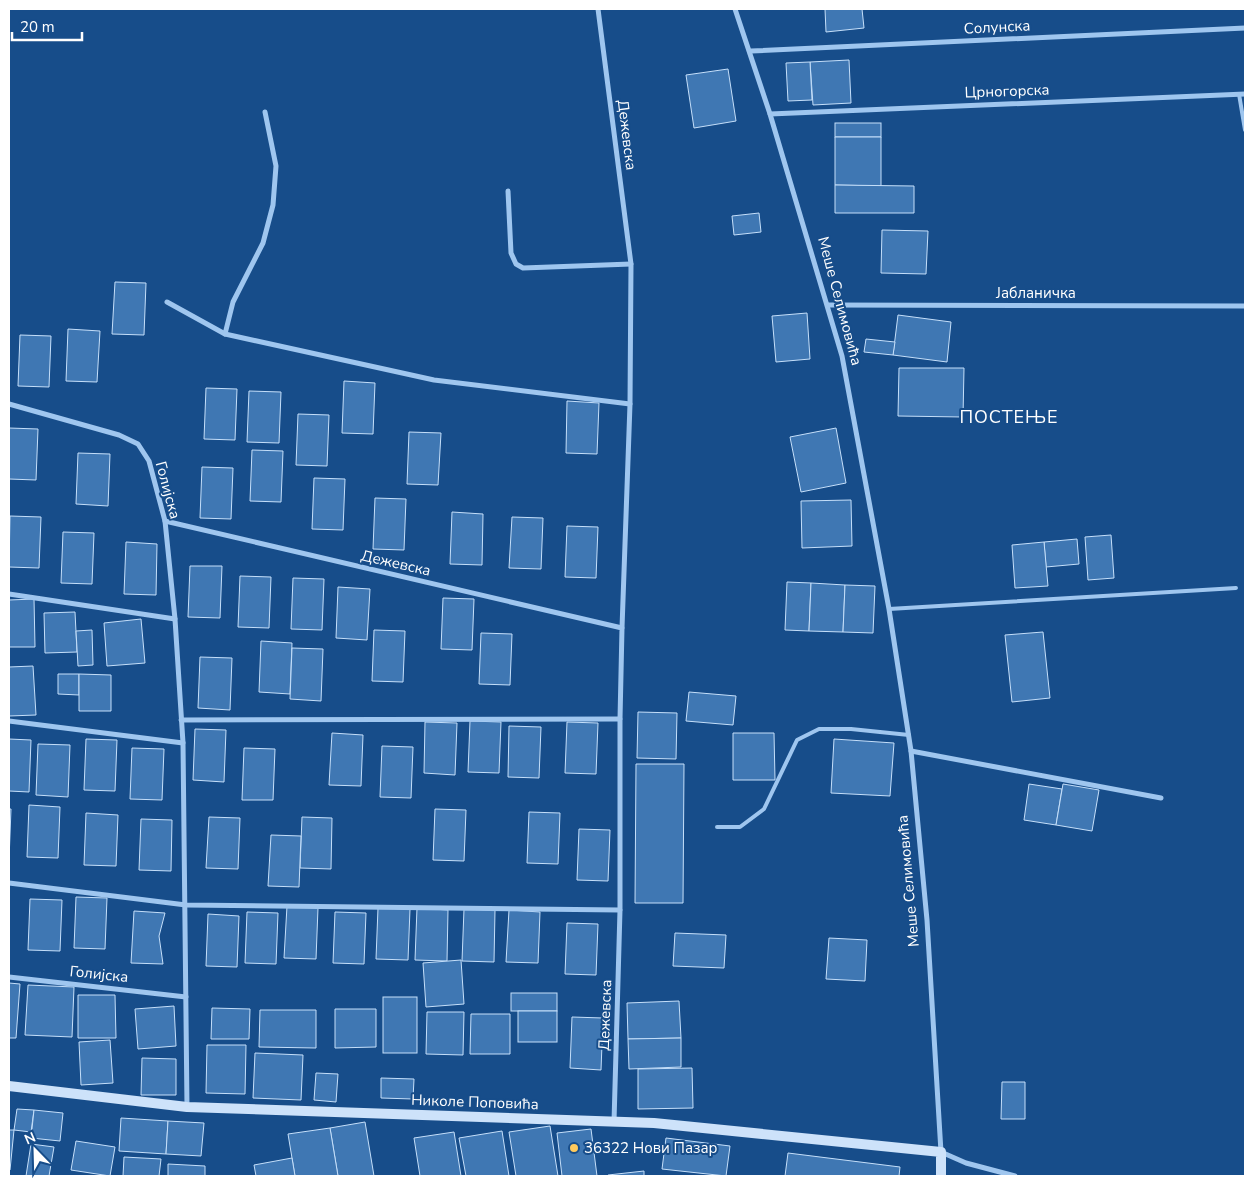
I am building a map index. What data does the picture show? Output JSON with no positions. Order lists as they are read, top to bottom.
{
  "streets": {
    "main road": ["Меше Селимовића", "Николе Поповића"],
    "street": [
      "Солунска",
      "Црногорска",
      "Дежевска",
      "Јабланичка",
      "Голијска"
    ]
  },
  "crossings": [
    ["Солунска", "Меше Селимовића"],
    ["Црногорска", "Меше Селимовића"],
    ["Дежевска", "Голијска"],
    ["Дежевска", "Николе Поповића"],
    ["Јабланичка", "Меше Селимовића"],
    ["Меше Селимовића", "Николе Поповића"],
    ["Голијска", "Николе Поповића"]
  ],
  "districts": ["ПОСТЕЊЕ"],
  "places": ["36322 Нови Пазар"],
  "scale_bar": "20 m",
  "north": "top left"
}
